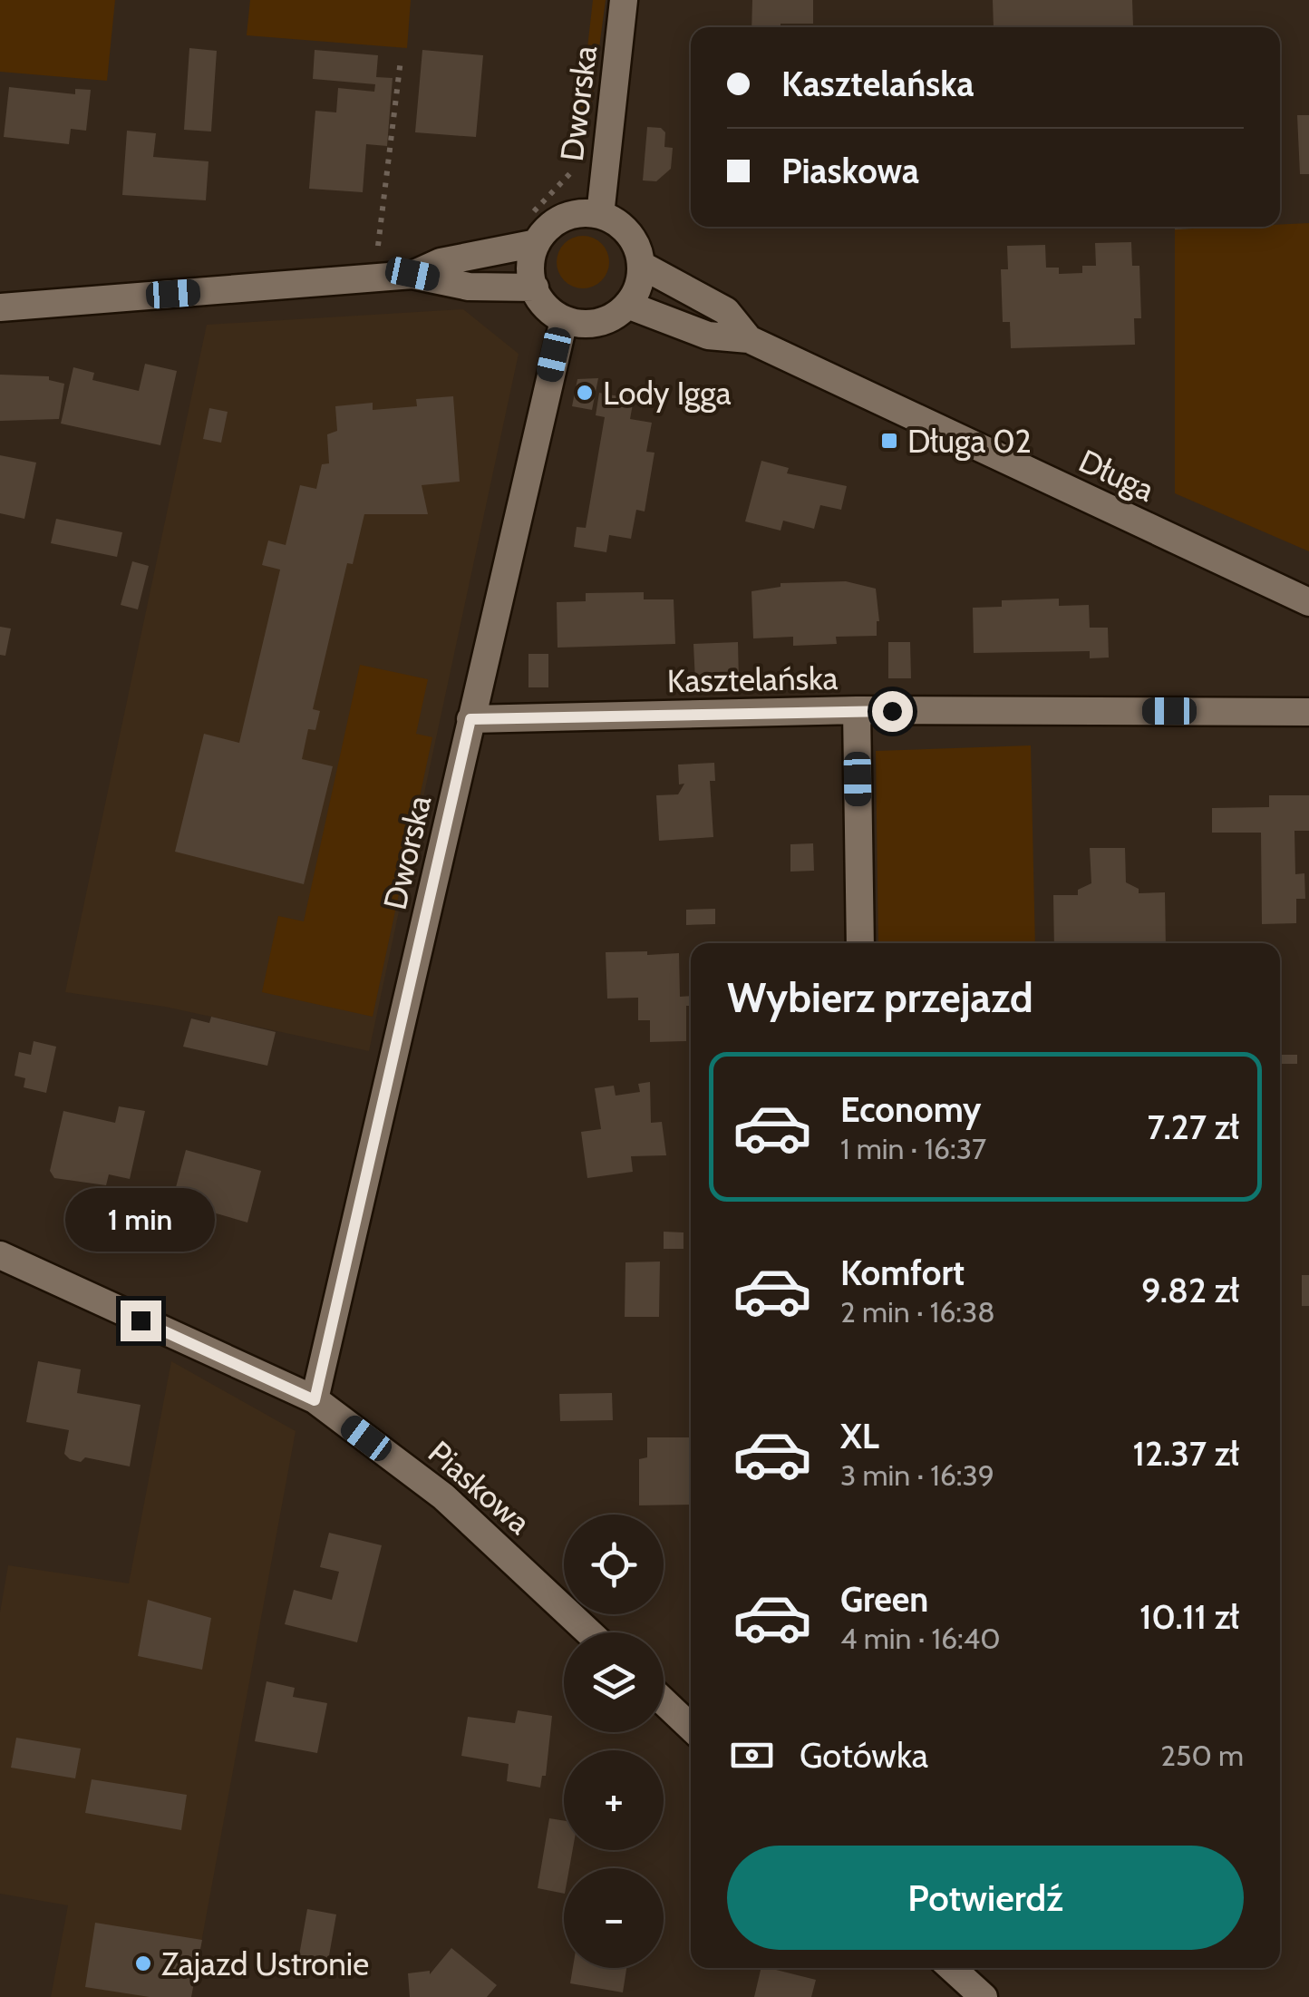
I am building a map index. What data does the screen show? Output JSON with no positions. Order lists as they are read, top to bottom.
{
  "streets": {
    "street": [
      "Dworska",
      "Długa",
      "Kasztelańska",
      "Piaskowa"
    ]
  },
  "crossings": [
    ["Dworska", "Długa"],
    ["Dworska", "Kasztelańska"],
    ["Dworska", "Piaskowa"]
  ],
  "places": {
    "other": ["Lody Igga", "Zajazd Ustronie"],
    "transit": ["Długa 02"]
  },
  "page": {
    "banner": ["Kasztelańska", "Piaskowa"],
    "heading": "Wybierz przejazd",
    "list": [
      {
        "name": "Economy",
        "note": "1 min · 16:37",
        "value": "7.27 zł"
      },
      {
        "name": "Komfort",
        "note": "2 min · 16:38",
        "value": "9.82 zł"
      },
      {
        "name": "XL",
        "note": "3 min · 16:39",
        "value": "12.37 zł"
      },
      {
        "name": "Green",
        "note": "4 min · 16:40",
        "value": "10.11 zł"
      }
    ],
    "bubble": "1 min",
    "map_buttons": ["+", "−"],
    "pay": ["Gotówka", "250 m"],
    "buttons": "Potwierdź"
  }
}
